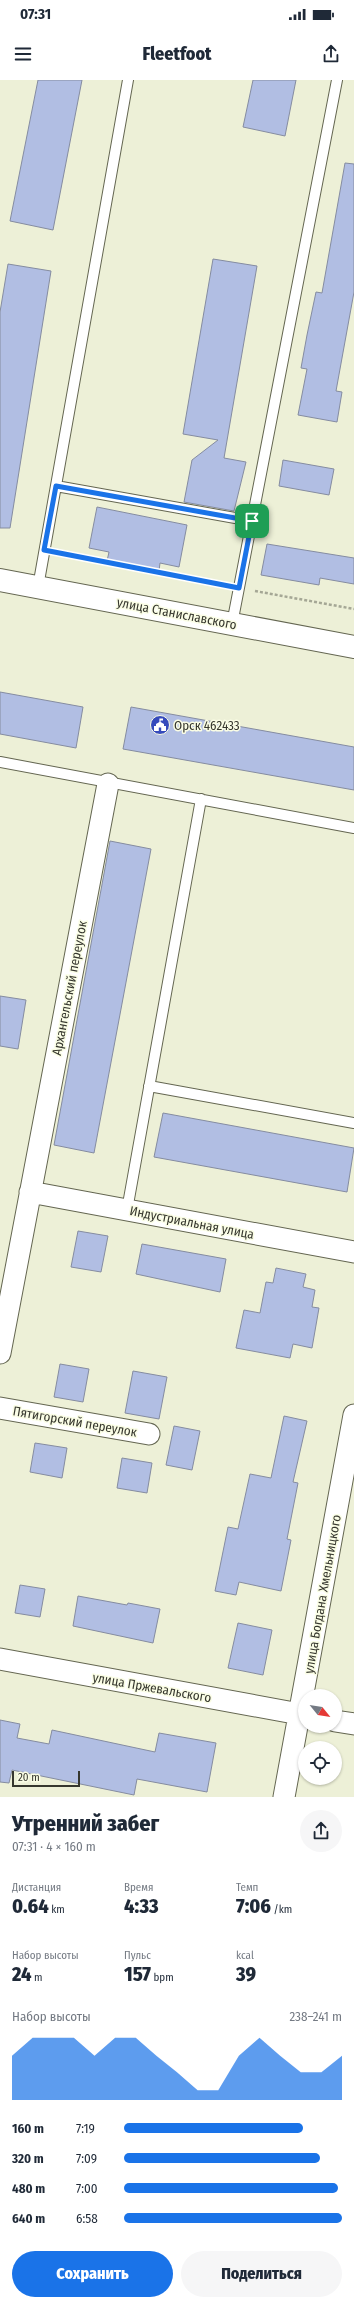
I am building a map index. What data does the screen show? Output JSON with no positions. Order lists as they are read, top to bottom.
{
  "streets": {
    "main road": ["улица Станиславского"],
    "street": [
      "Архангельский переулок",
      "Индустриальная улица",
      "Пятигорский переулок",
      "улица Богдана Хмельницкого",
      "улица Пржевальского"
    ]
  },
  "crossings": [
    ["Архангельский переулок", "Индустриальная улица"]
  ],
  "places": {
    "public building": ["Орск 462433"]
  },
  "scale_bar": "20 m",
  "north": "bottom right",
  "page": {
    "status": "07:31",
    "header": "Fleetfoot",
    "scale": "20 m",
    "heading": ["Утренний забег", "07:31 · 4 × 160 m"],
    "stats": [
      ["Дистанция", "0.64 km"],
      ["Время", "4:33"],
      ["Темп", "7:06 /km"],
      ["Набор высоты", "24 m"],
      ["Пульс", "157 bpm"],
      ["kcal", "39"]
    ],
    "chart": ["Набор высоты", "238–241 m"],
    "list": [
      {
        "name": "160 m",
        "note": "7:19"
      },
      {
        "name": "320 m",
        "note": "7:09"
      },
      {
        "name": "480 m",
        "note": "7:00"
      },
      {
        "name": "640 m",
        "note": "6:58"
      }
    ],
    "buttons": ["Сохранить", "Поделиться"]
  }
}
